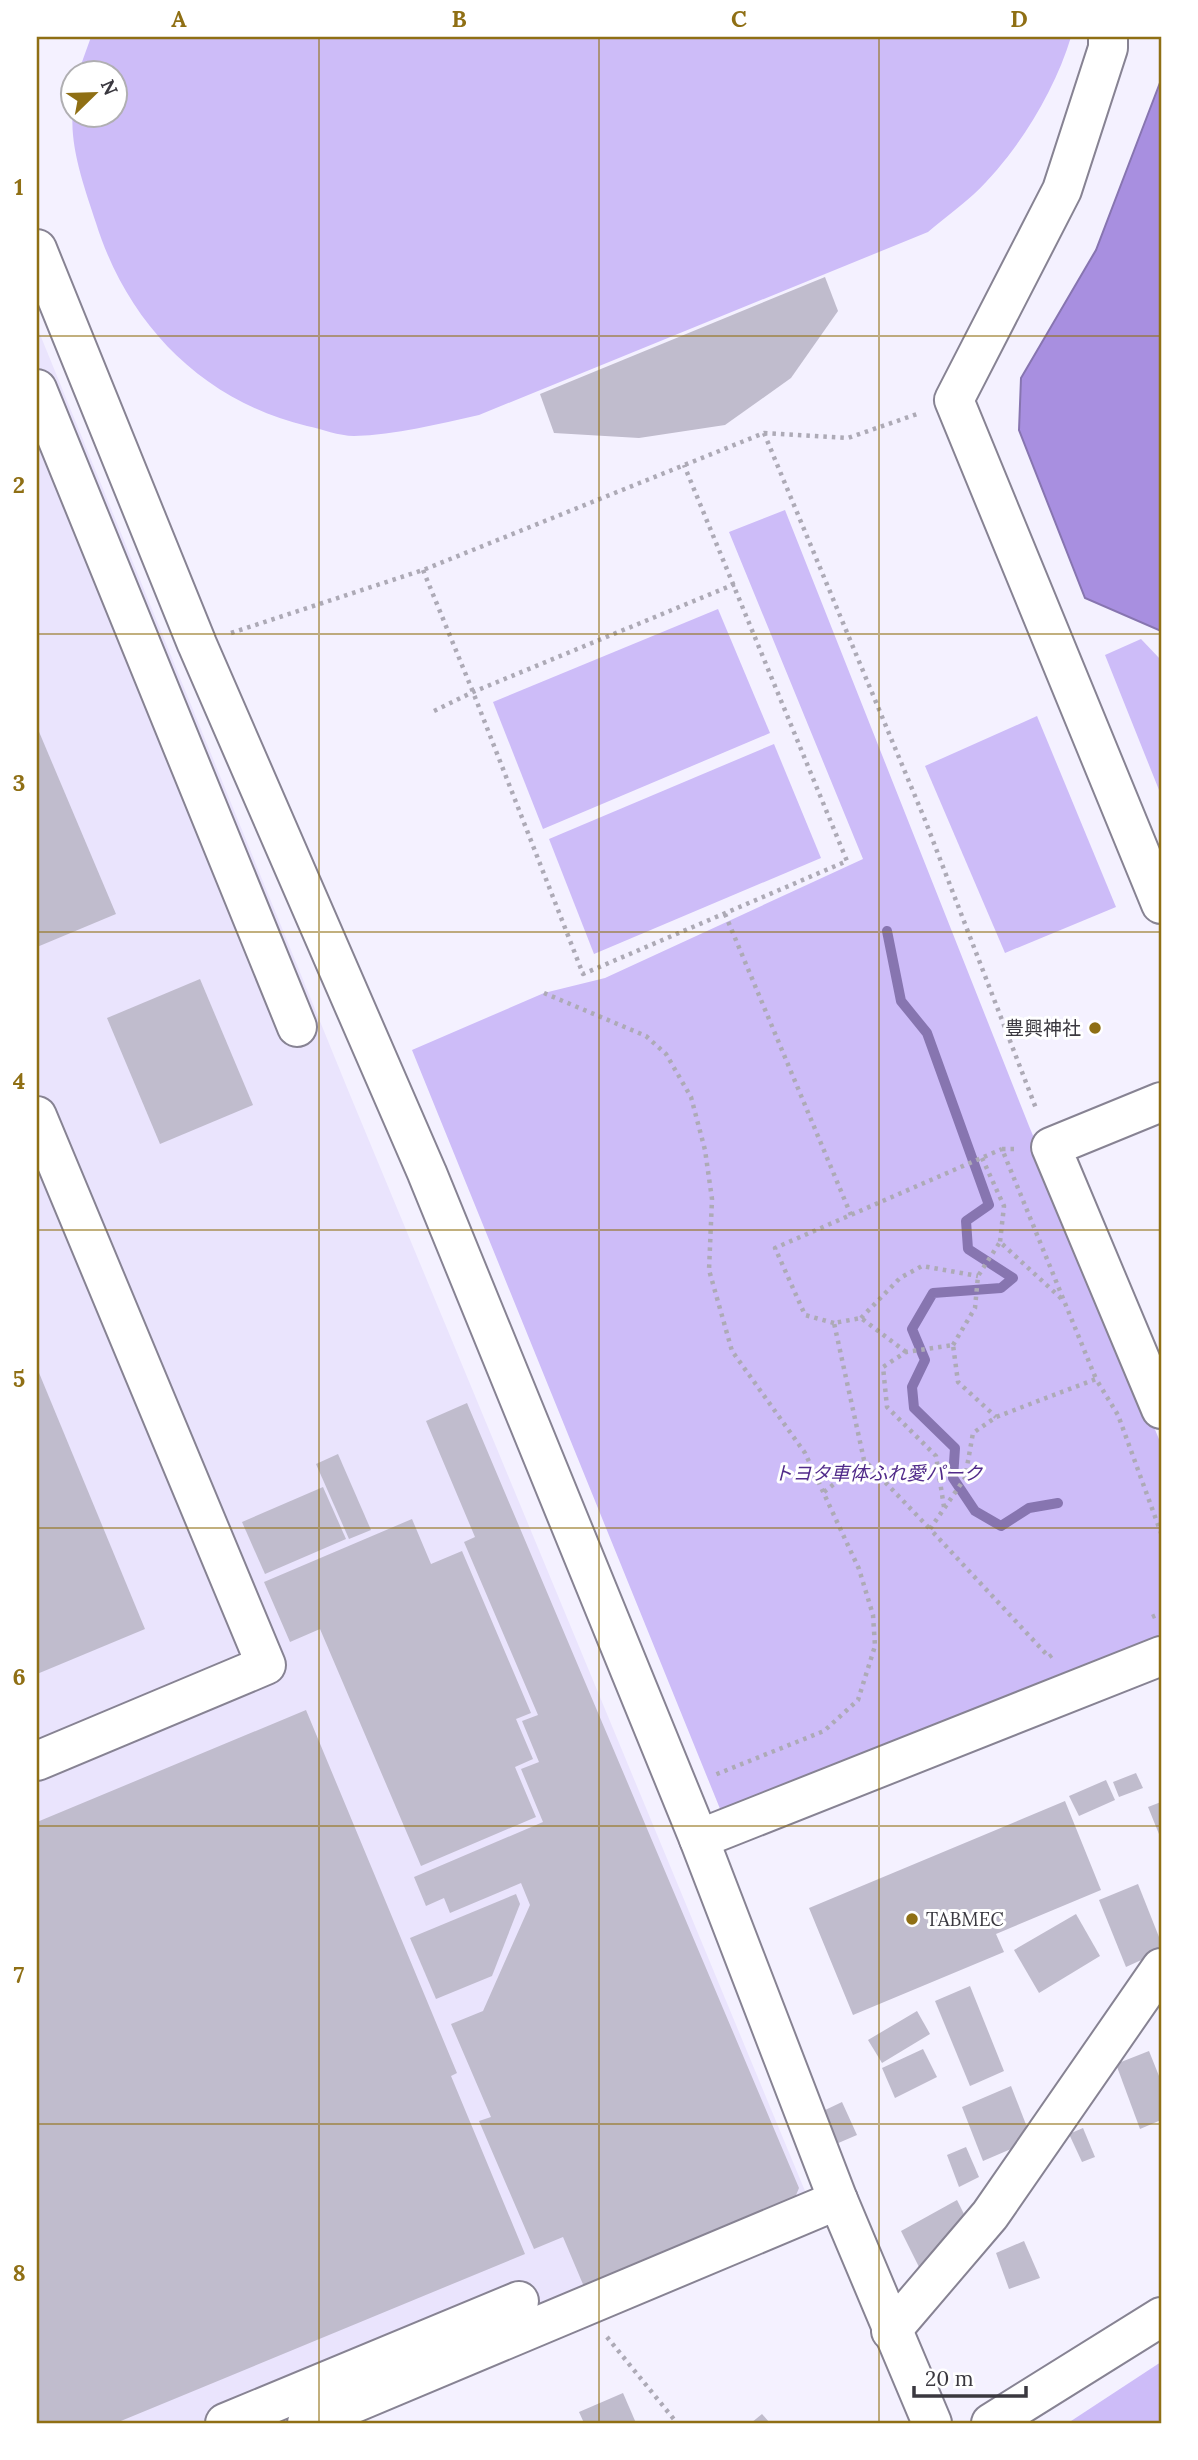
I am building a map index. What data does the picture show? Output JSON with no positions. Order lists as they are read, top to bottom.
{
  "parks": ["トヨタ車体ふれ愛パーク"],
  "places": ["豊興神社", "TABMEC"],
  "scale_bar": "20 m",
  "north": "top right",
  "grid": {
    "columns": [
      "A",
      "B",
      "C",
      "D"
    ],
    "rows": [
      "1",
      "2",
      "3",
      "4",
      "5",
      "6",
      "7",
      "8"
    ]
  }
}
